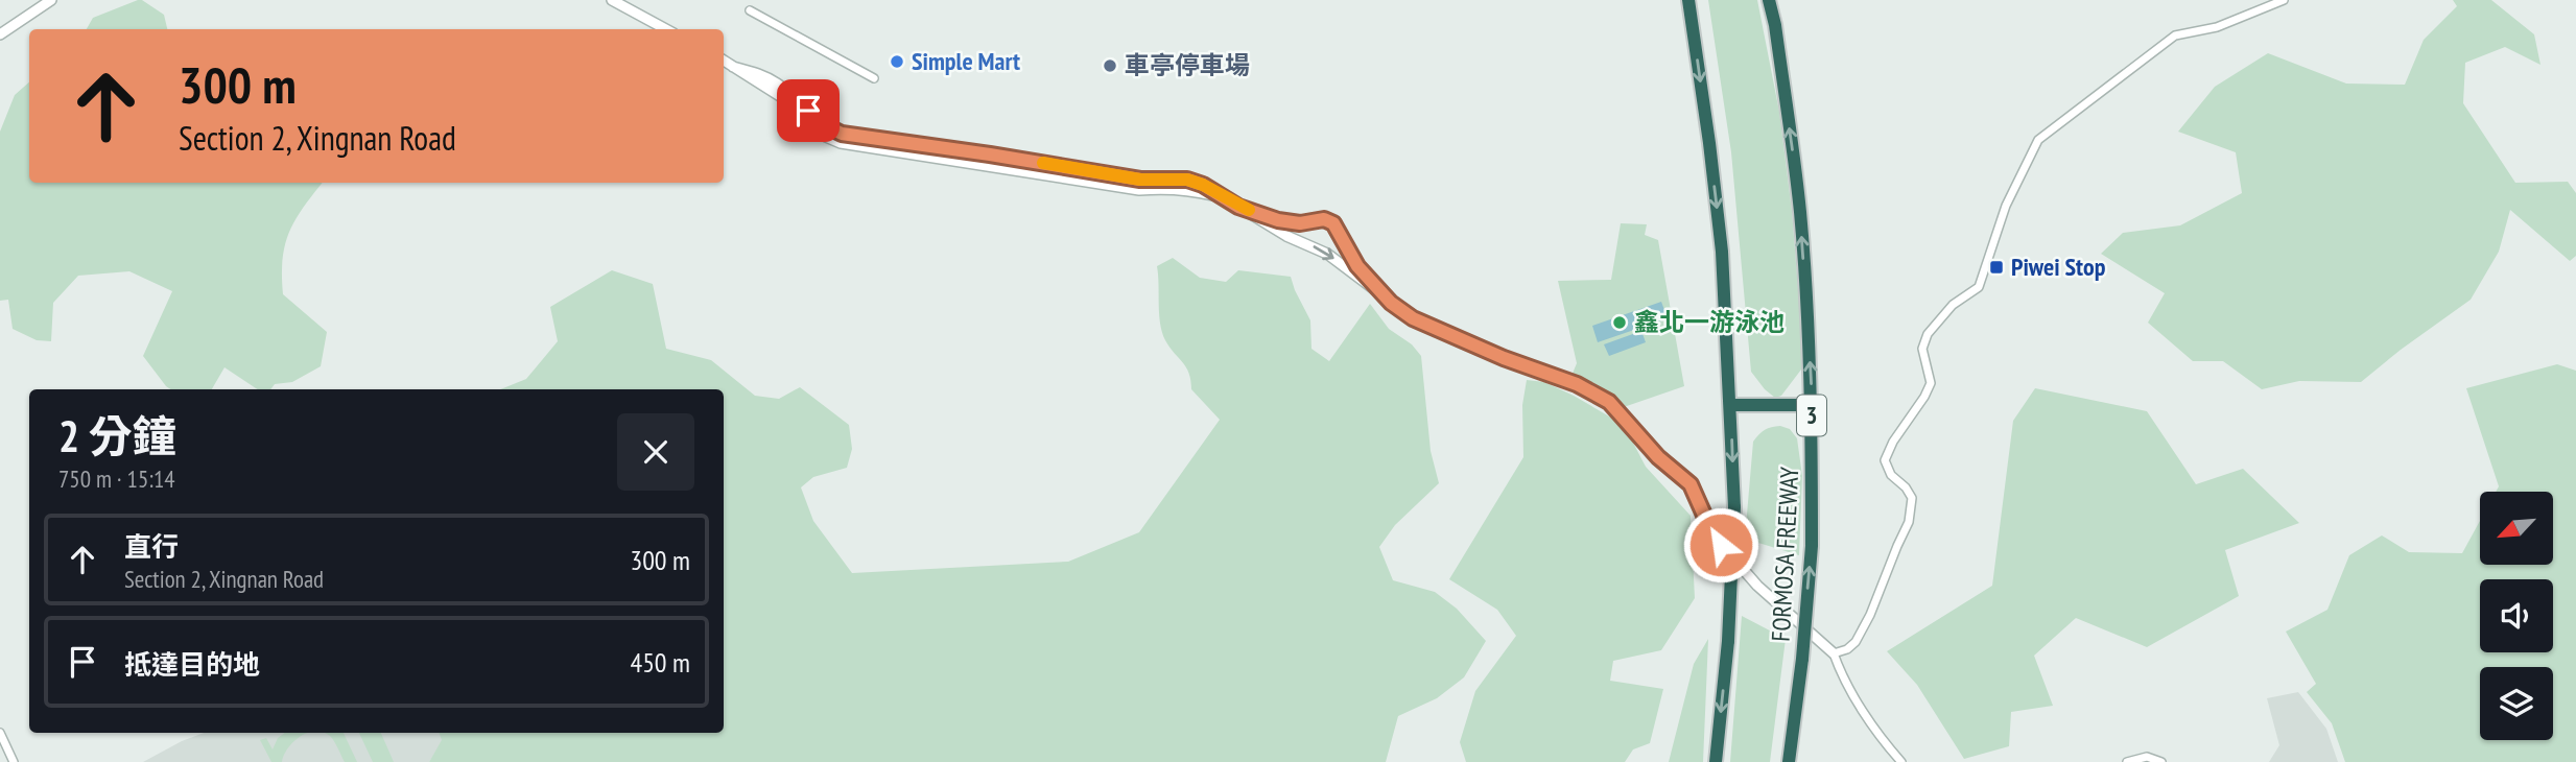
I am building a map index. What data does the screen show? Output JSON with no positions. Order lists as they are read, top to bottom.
{
  "streets": {
    "highway": ["3", "FORMOSA FREEWAY"]
  },
  "places": {
    "other": ["Simple Mart", "車亭停車場", "鑫北一游泳池"],
    "transit": ["Piwei Stop"]
  },
  "north": "bottom left",
  "page": {
    "turn": ["300 m", "Section 2, Xingnan Road"],
    "heading": ["2 分鐘", "750 m · 15:14"],
    "list": [
      {
        "name": "直行",
        "note": "Section 2, Xingnan Road",
        "value": "300 m"
      },
      {
        "name": "抵達目的地",
        "value": "450 m"
      }
    ]
  }
}
